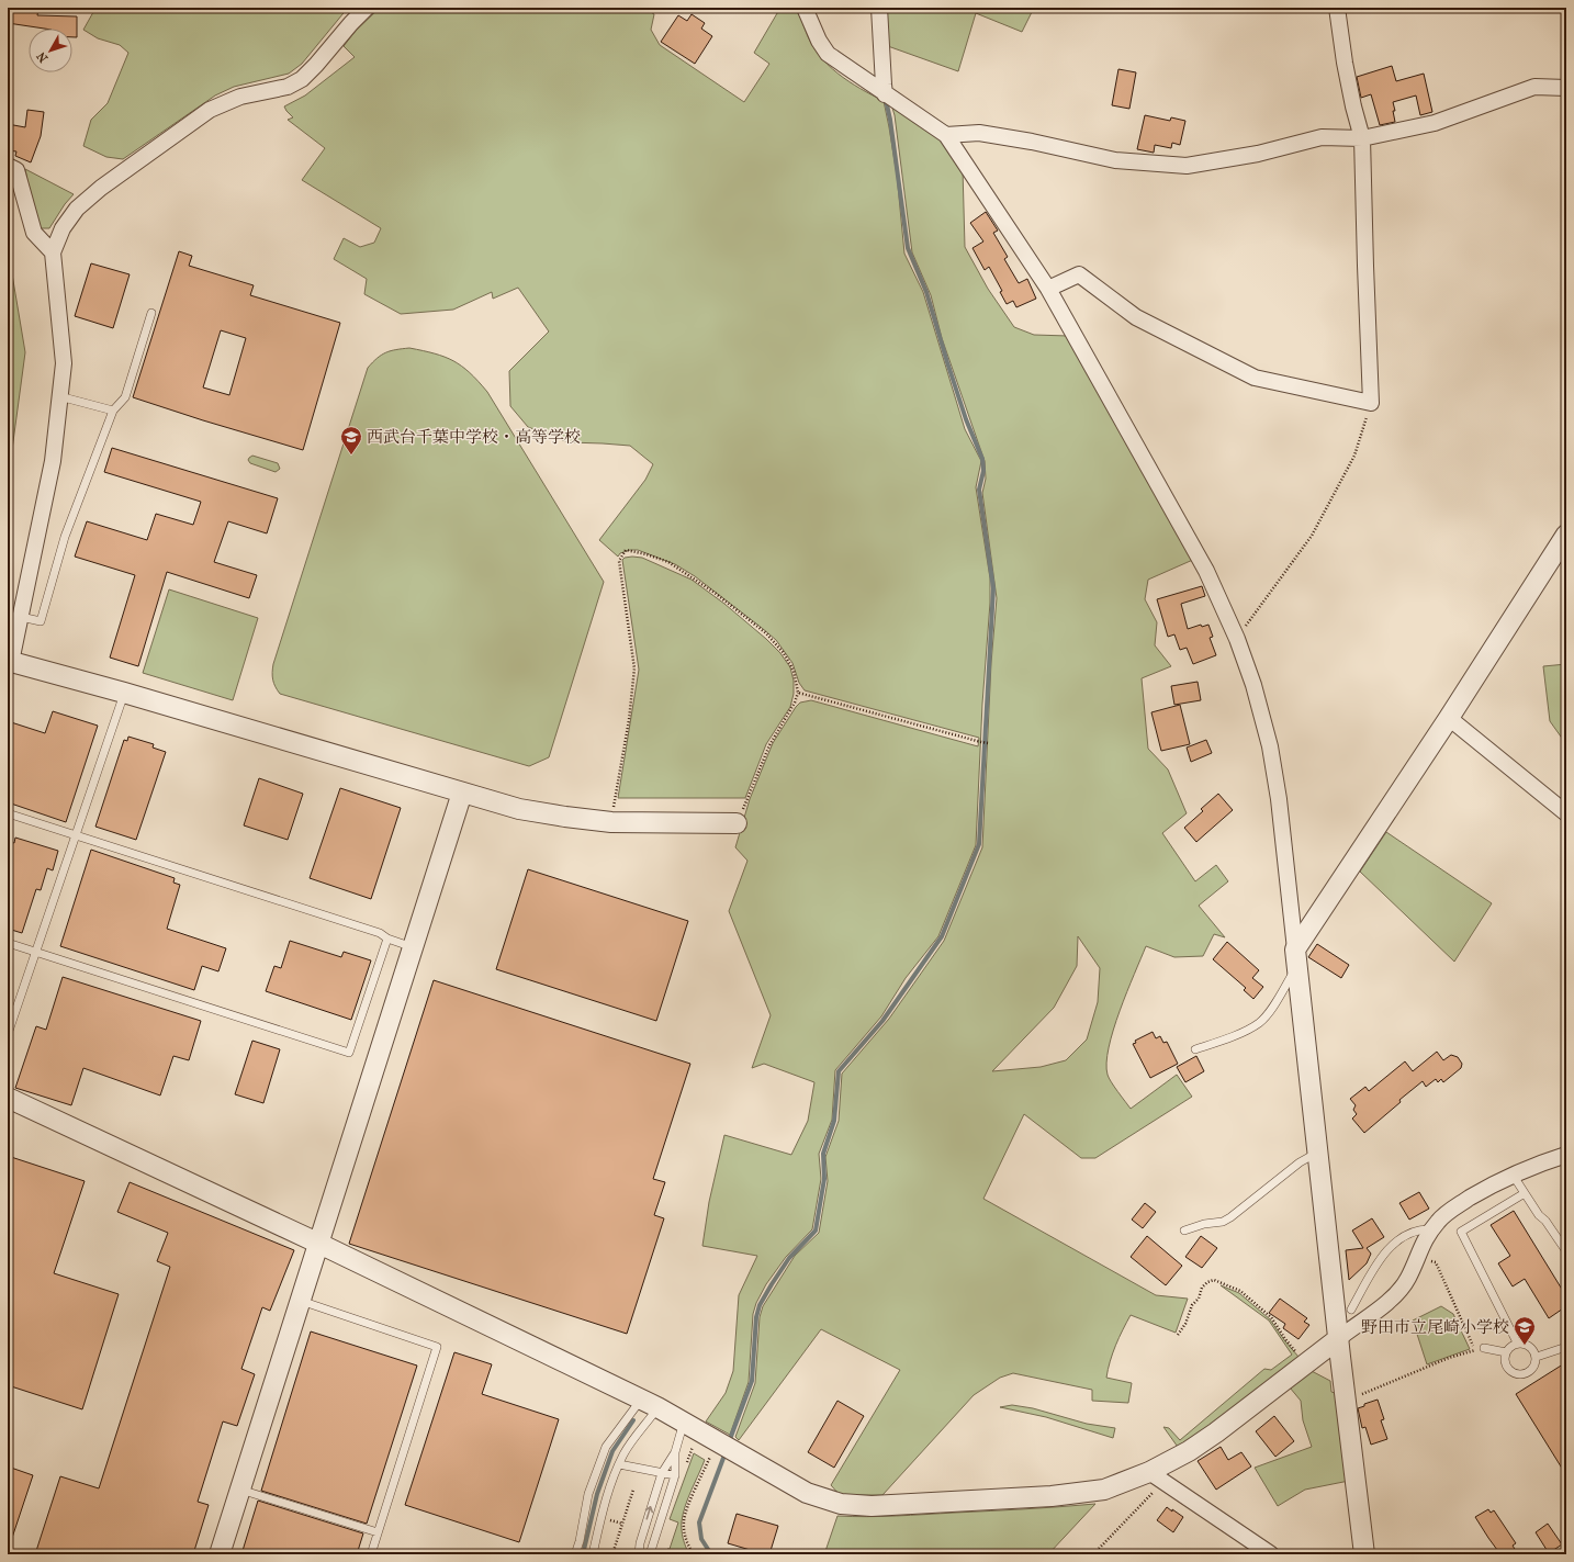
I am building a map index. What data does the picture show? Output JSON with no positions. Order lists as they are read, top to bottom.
{
  "places": {
    "school or university": ["西武台千葉中学校・高等学校", "野田市立尾崎小学校"]
  },
  "north": "bottom left"
}
